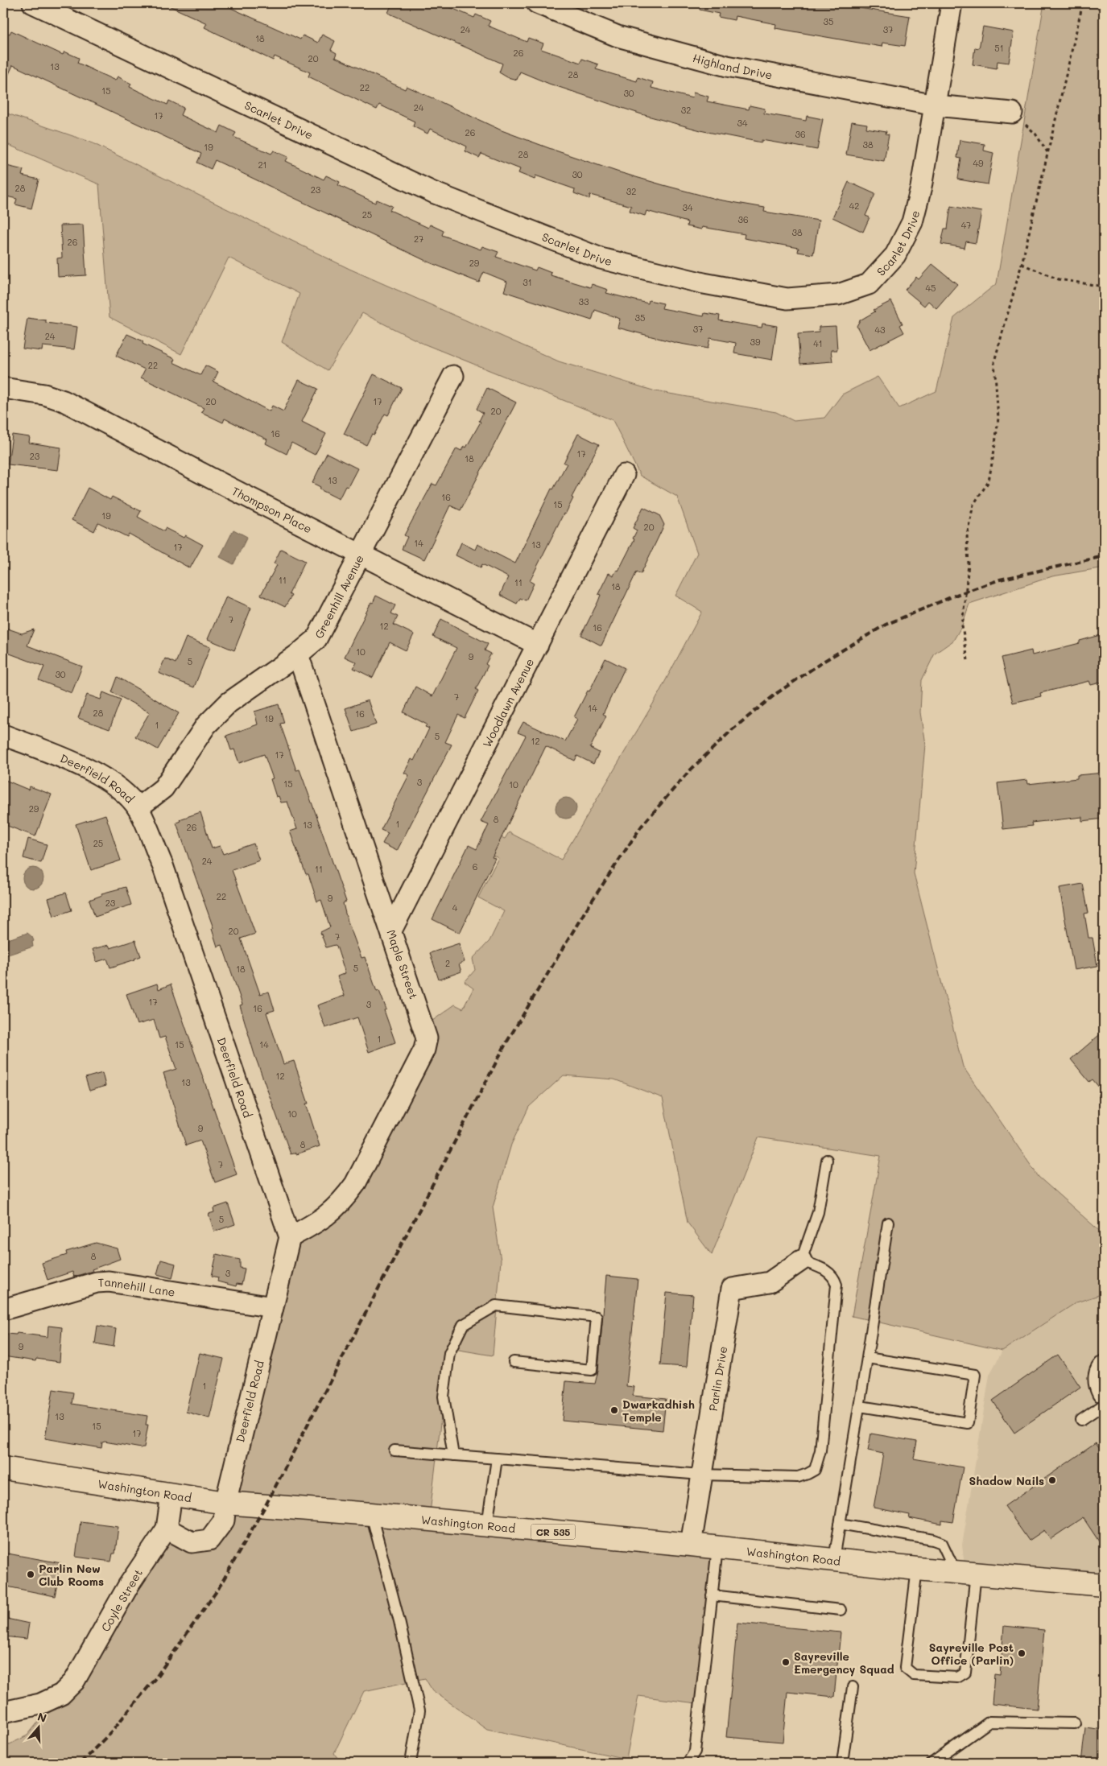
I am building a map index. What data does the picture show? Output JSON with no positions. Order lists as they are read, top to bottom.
{
  "streets": {
    "main road": ["Washington Road", "CR 535"],
    "street": [
      "Highland Drive",
      "Scarlet Drive",
      "Thompson Place",
      "Greenhill Avenue",
      "Woodlawn Avenue",
      "Deerfield Road",
      "Maple Street",
      "Tannehill Lane",
      "Parlin Drive",
      "Coyle Street"
    ]
  },
  "crossings": [
    ["Highland Drive", "Scarlet Drive"],
    ["Thompson Place", "Greenhill Avenue"],
    ["Thompson Place", "Woodlawn Avenue"],
    ["Greenhill Avenue", "Deerfield Road"],
    ["Greenhill Avenue", "Maple Street"],
    ["Woodlawn Avenue", "Maple Street"],
    ["Deerfield Road", "Maple Street"],
    ["Deerfield Road", "Tannehill Lane"],
    ["Deerfield Road", "Washington Road"],
    ["Parlin Drive", "Washington Road"]
  ],
  "places": [
    "Dwarkadhish Temple",
    "Shadow Nails",
    "Parlin New Club Rooms",
    "Sayreville Post Office (Parlin)",
    "Sayreville Emergency Squad"
  ],
  "house_numbers": [
    "35",
    "24",
    "37",
    "18",
    "51",
    "26",
    "20",
    "13",
    "28",
    "22",
    "15",
    "30",
    "24",
    "32",
    "17",
    "34",
    "26",
    "36",
    "38",
    "19",
    "28",
    "49",
    "21",
    "30",
    "28",
    "23",
    "32",
    "42",
    "34",
    "25",
    "36",
    "47",
    "38",
    "27",
    "26",
    "29",
    "31",
    "45",
    "33",
    "35",
    "37",
    "43",
    "24",
    "39",
    "41",
    "22",
    "20",
    "17",
    "20",
    "16",
    "17",
    "23",
    "18",
    "13",
    "16",
    "15",
    "19",
    "20",
    "14",
    "13",
    "17",
    "11",
    "11",
    "18",
    "7",
    "12",
    "16",
    "10",
    "9",
    "5",
    "30",
    "7",
    "14",
    "28",
    "16",
    "19",
    "1",
    "5",
    "12",
    "17",
    "3",
    "15",
    "10",
    "29",
    "8",
    "1",
    "13",
    "26",
    "25",
    "24",
    "6",
    "11",
    "22",
    "9",
    "23",
    "4",
    "20",
    "7",
    "2",
    "5",
    "18",
    "17",
    "3",
    "16",
    "1",
    "15",
    "14",
    "12",
    "13",
    "10",
    "9",
    "8",
    "7",
    "5",
    "8",
    "3",
    "9",
    "1",
    "13",
    "15",
    "17"
  ],
  "north": "top"
}
